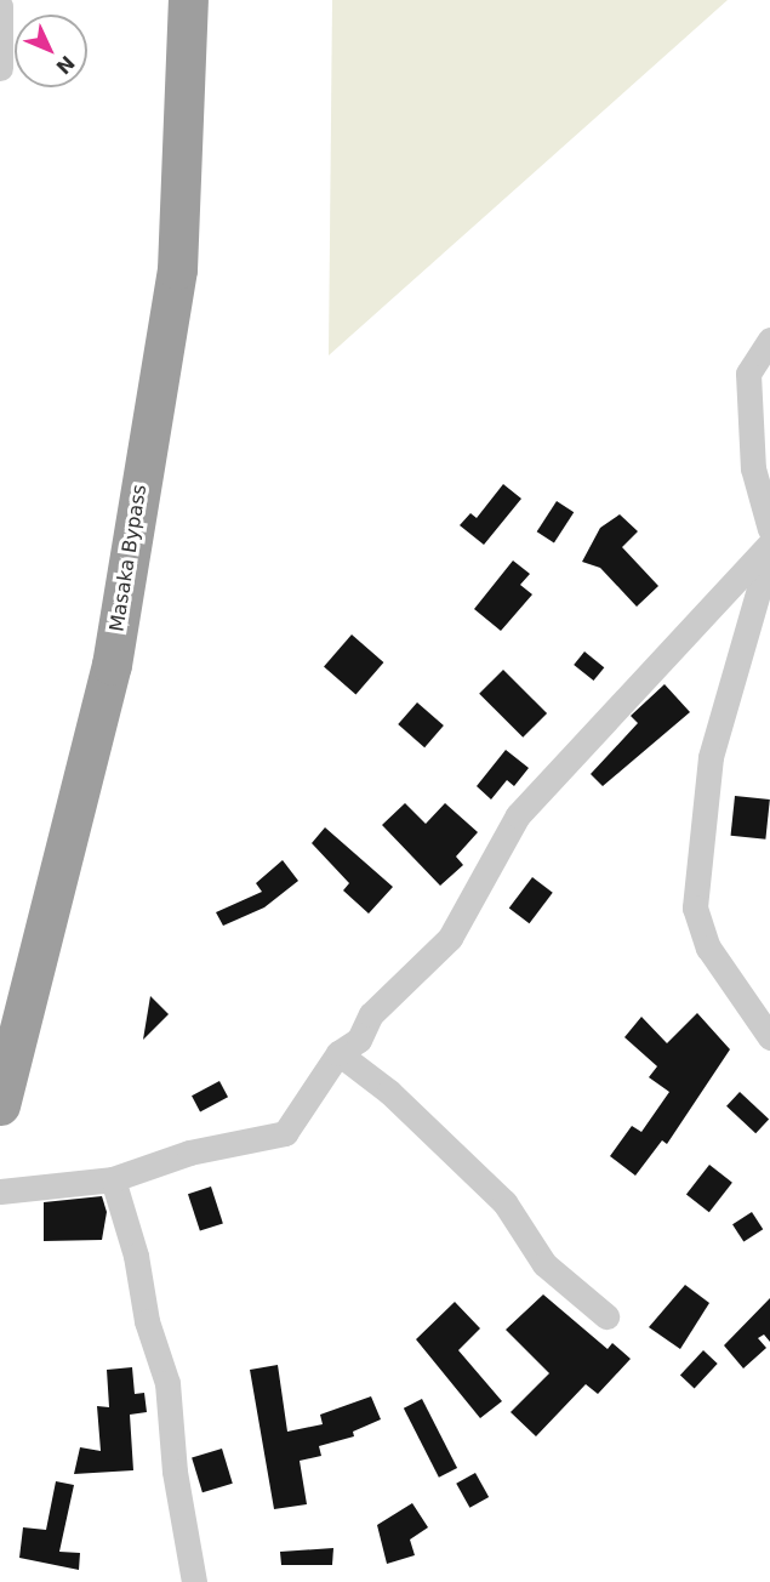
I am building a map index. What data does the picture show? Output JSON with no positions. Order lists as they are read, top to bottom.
{
  "streets": {
    "highway": ["Masaka Bypass"]
  },
  "north": "bottom right"
}
